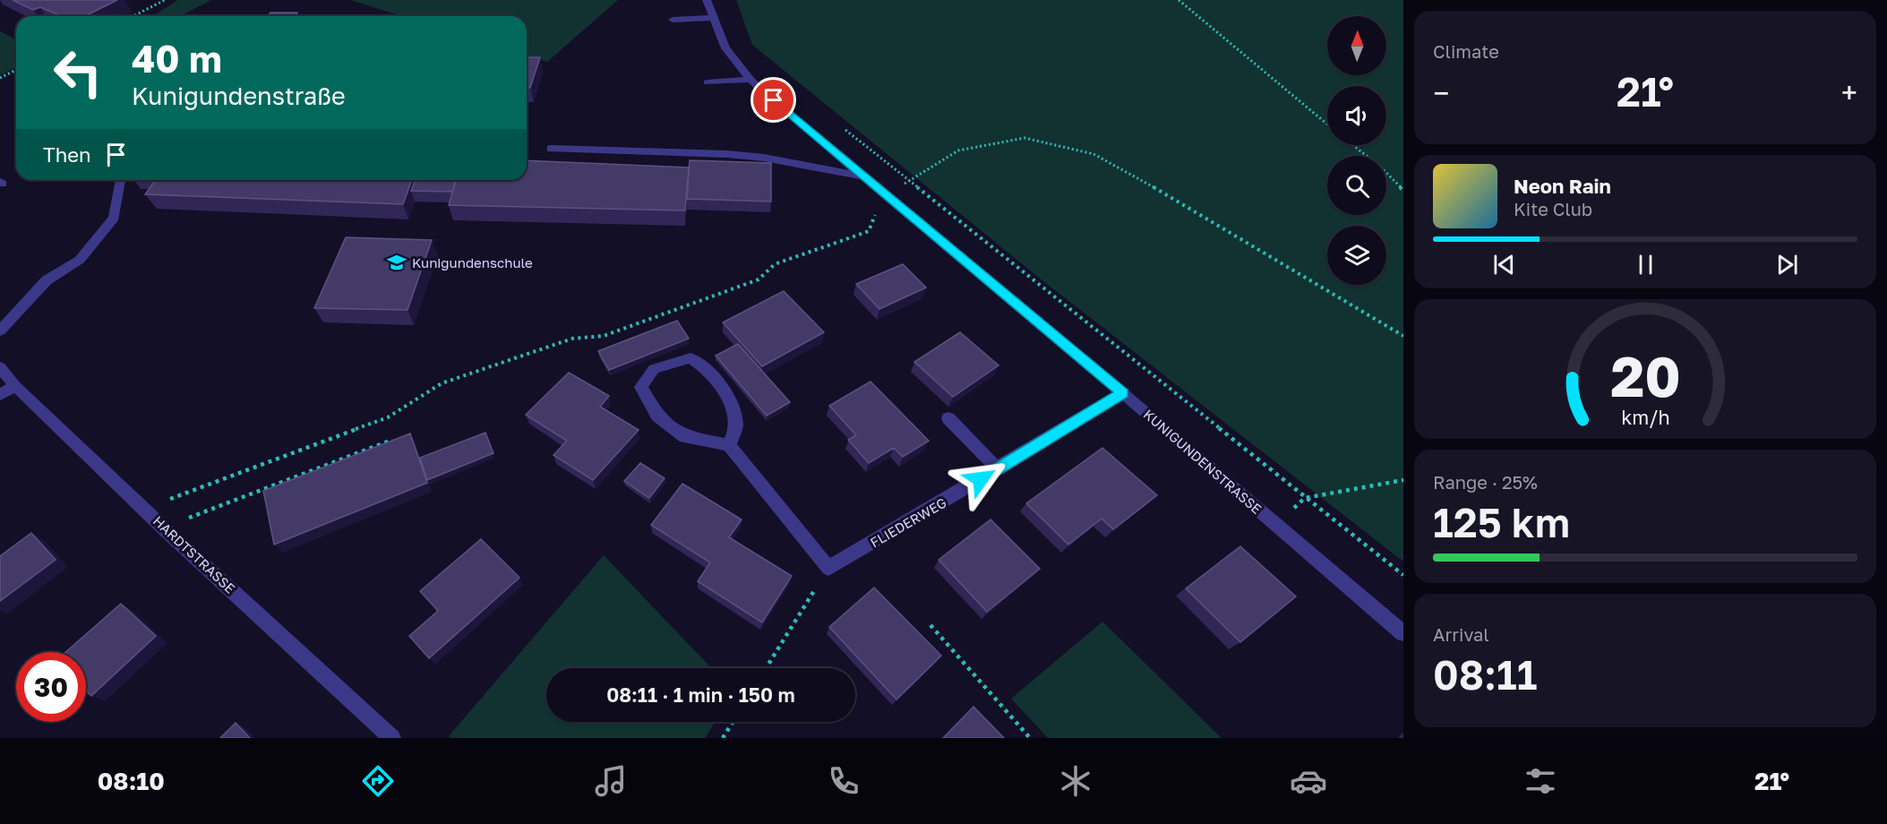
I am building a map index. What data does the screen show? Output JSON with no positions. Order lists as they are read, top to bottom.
{
  "streets": {
    "street": ["KUNIGUNDENSTRASSE", "FLIEDERWEG", "HARDTSTRASSE"]
  },
  "crossings": [
    ["KUNIGUNDENSTRASSE", "FLIEDERWEG"]
  ],
  "places": {
    "school or university": ["Kunigundenschule"]
  },
  "north": "top",
  "page": {
    "tile": [
      "Climate",
      ["Range · 25%", "125 km"],
      ["Arrival", "08:11"]
    ],
    "turn": ["40 m", "Kunigundenstraße"],
    "heat": ["−", "21°", "+"],
    "then": "Then",
    "song": ["Neon Rain", "Kite Club"],
    "limit": "30",
    "trip": "08:11 · 1 min · 150 m",
    "tabs": ["08:10", "21°"],
    "gauge": ["20", "km/h"]
  }
}
